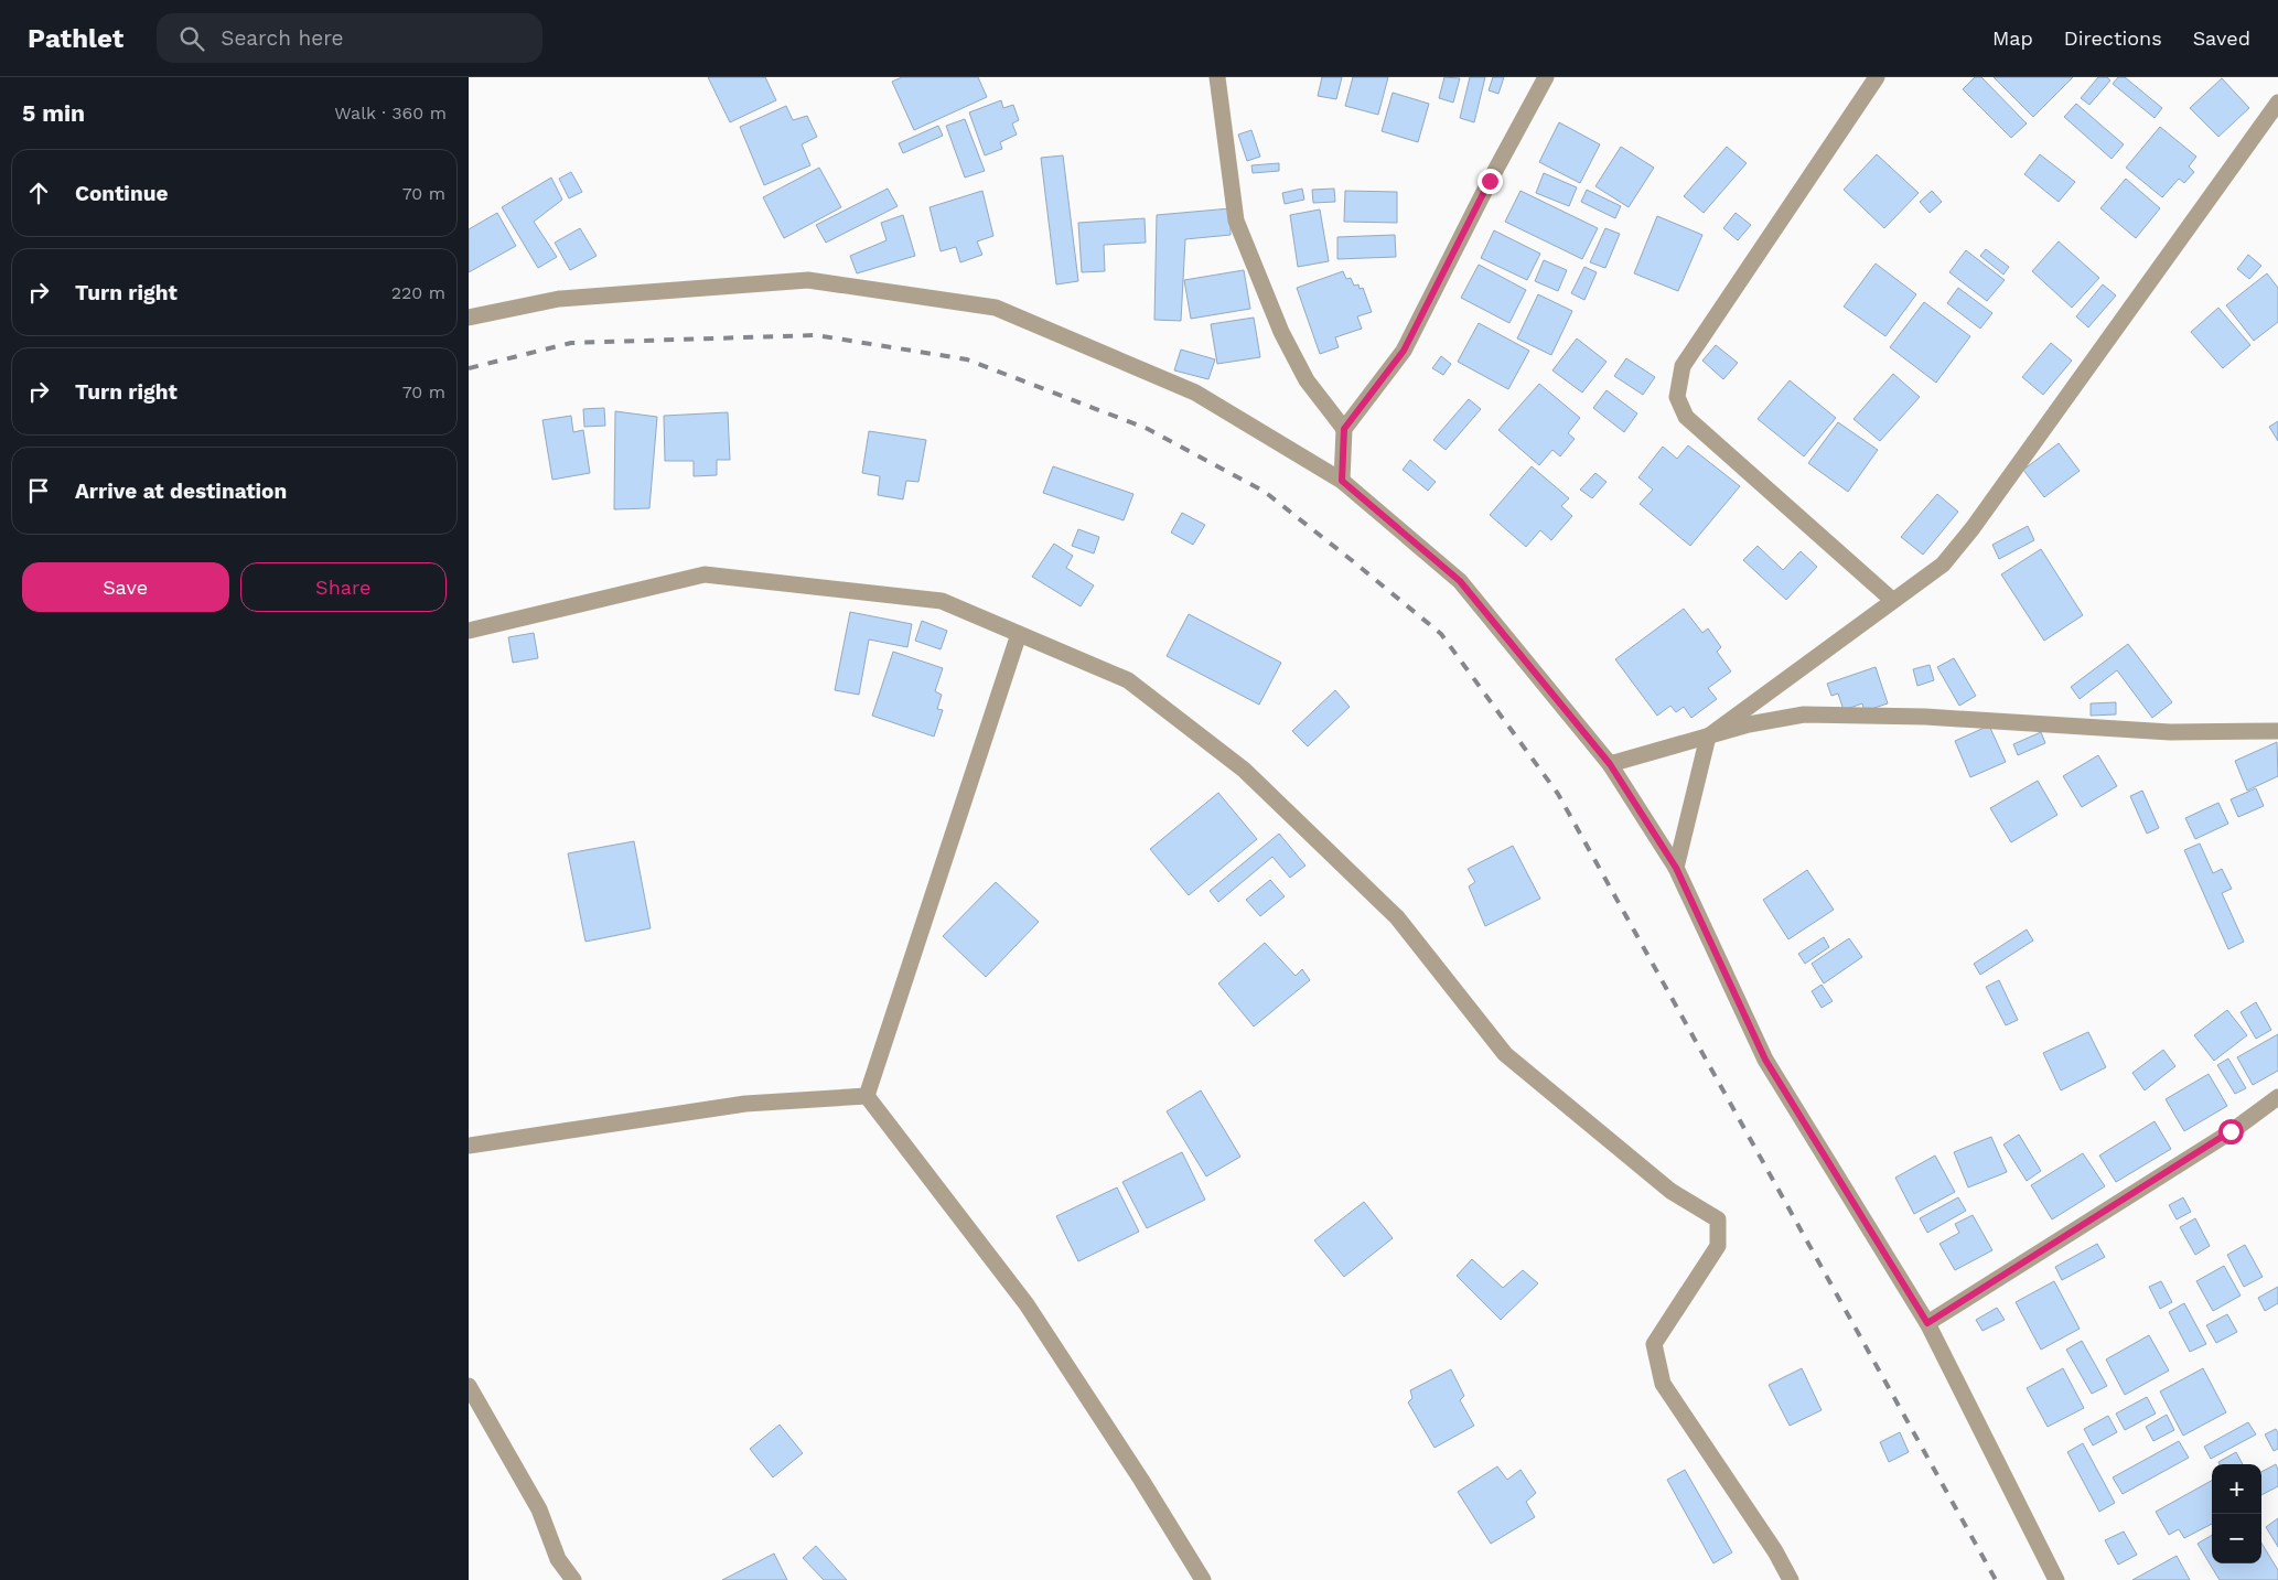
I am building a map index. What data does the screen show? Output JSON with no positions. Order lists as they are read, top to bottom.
{
  "page": {
    "header": "Pathlet",
    "search": "Search here",
    "nav": ["Map", "Directions", "Saved"],
    "heading": ["5 min", "Walk · 360 m"],
    "list": [
      ["Continue", "70 m"],
      ["Turn right", "220 m"],
      ["Turn right", "70 m"],
      "Arrive at destination"
    ],
    "buttons": ["Save", "Share"],
    "map_buttons": ["+", "−"]
  }
}
